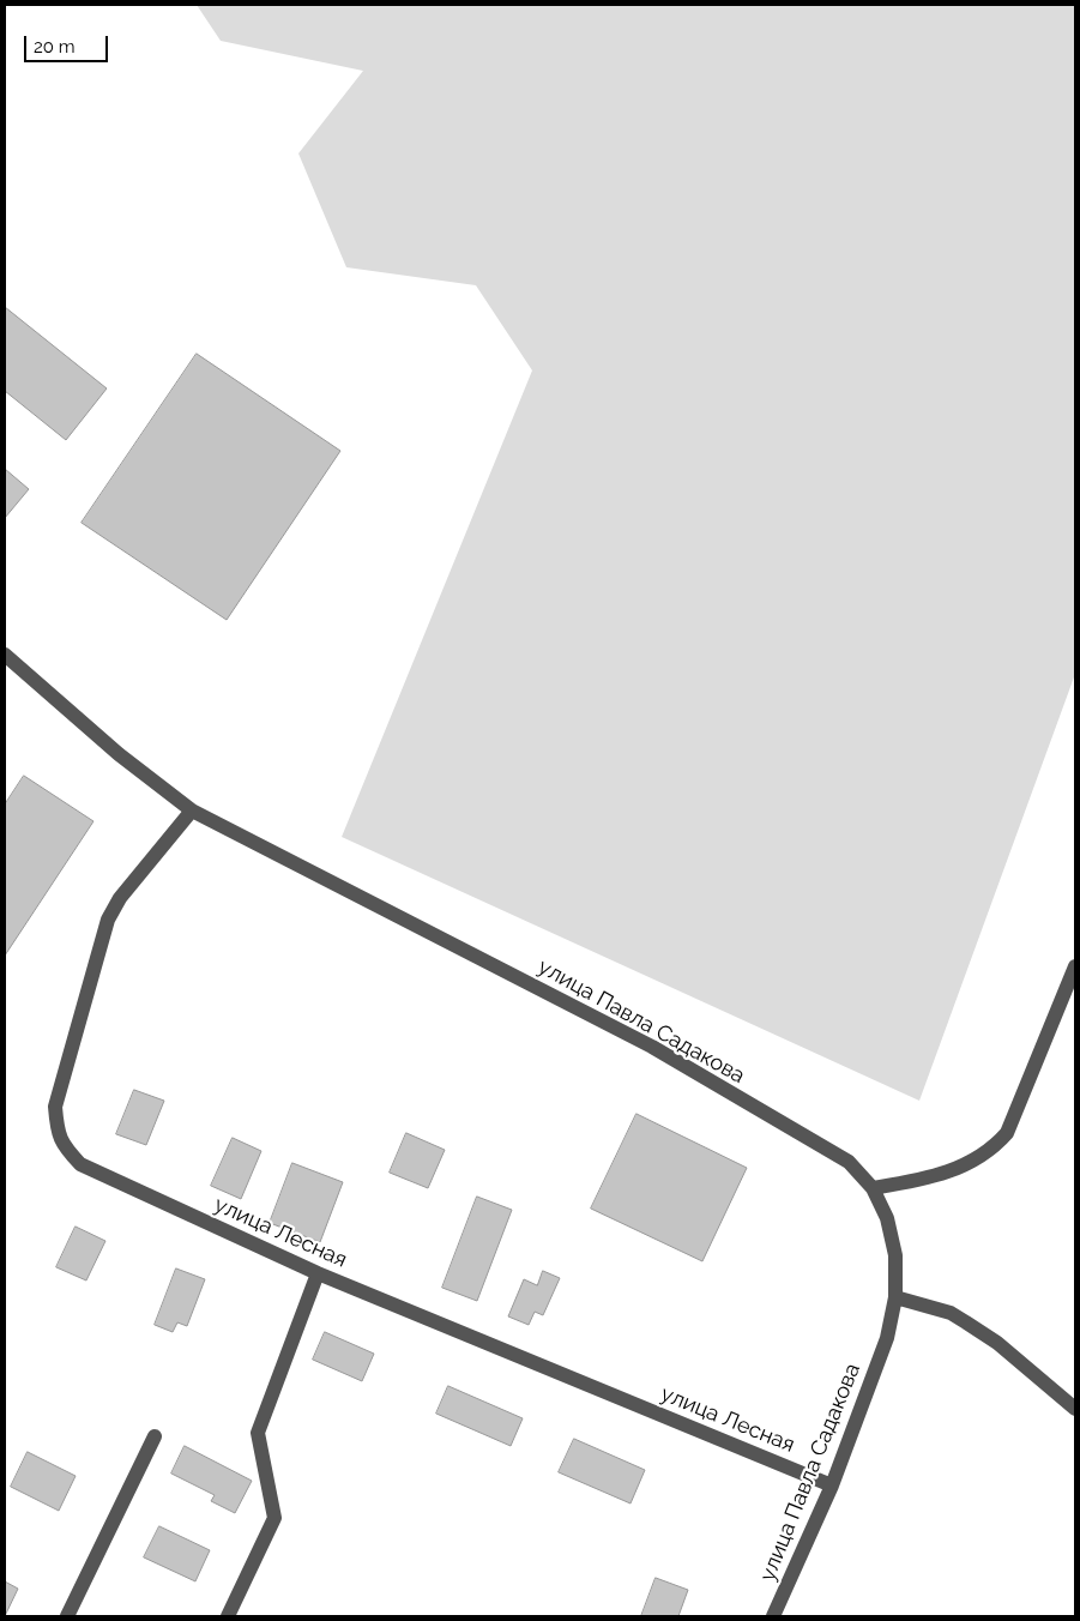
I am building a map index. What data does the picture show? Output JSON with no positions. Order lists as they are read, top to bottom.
{
  "streets": {
    "street": ["улица Павла Садакова", "улица Лесная"]
  },
  "crossings": [
    ["улица Павла Садакова", "улица Лесная"]
  ],
  "scale_bar": "20 m"
}
